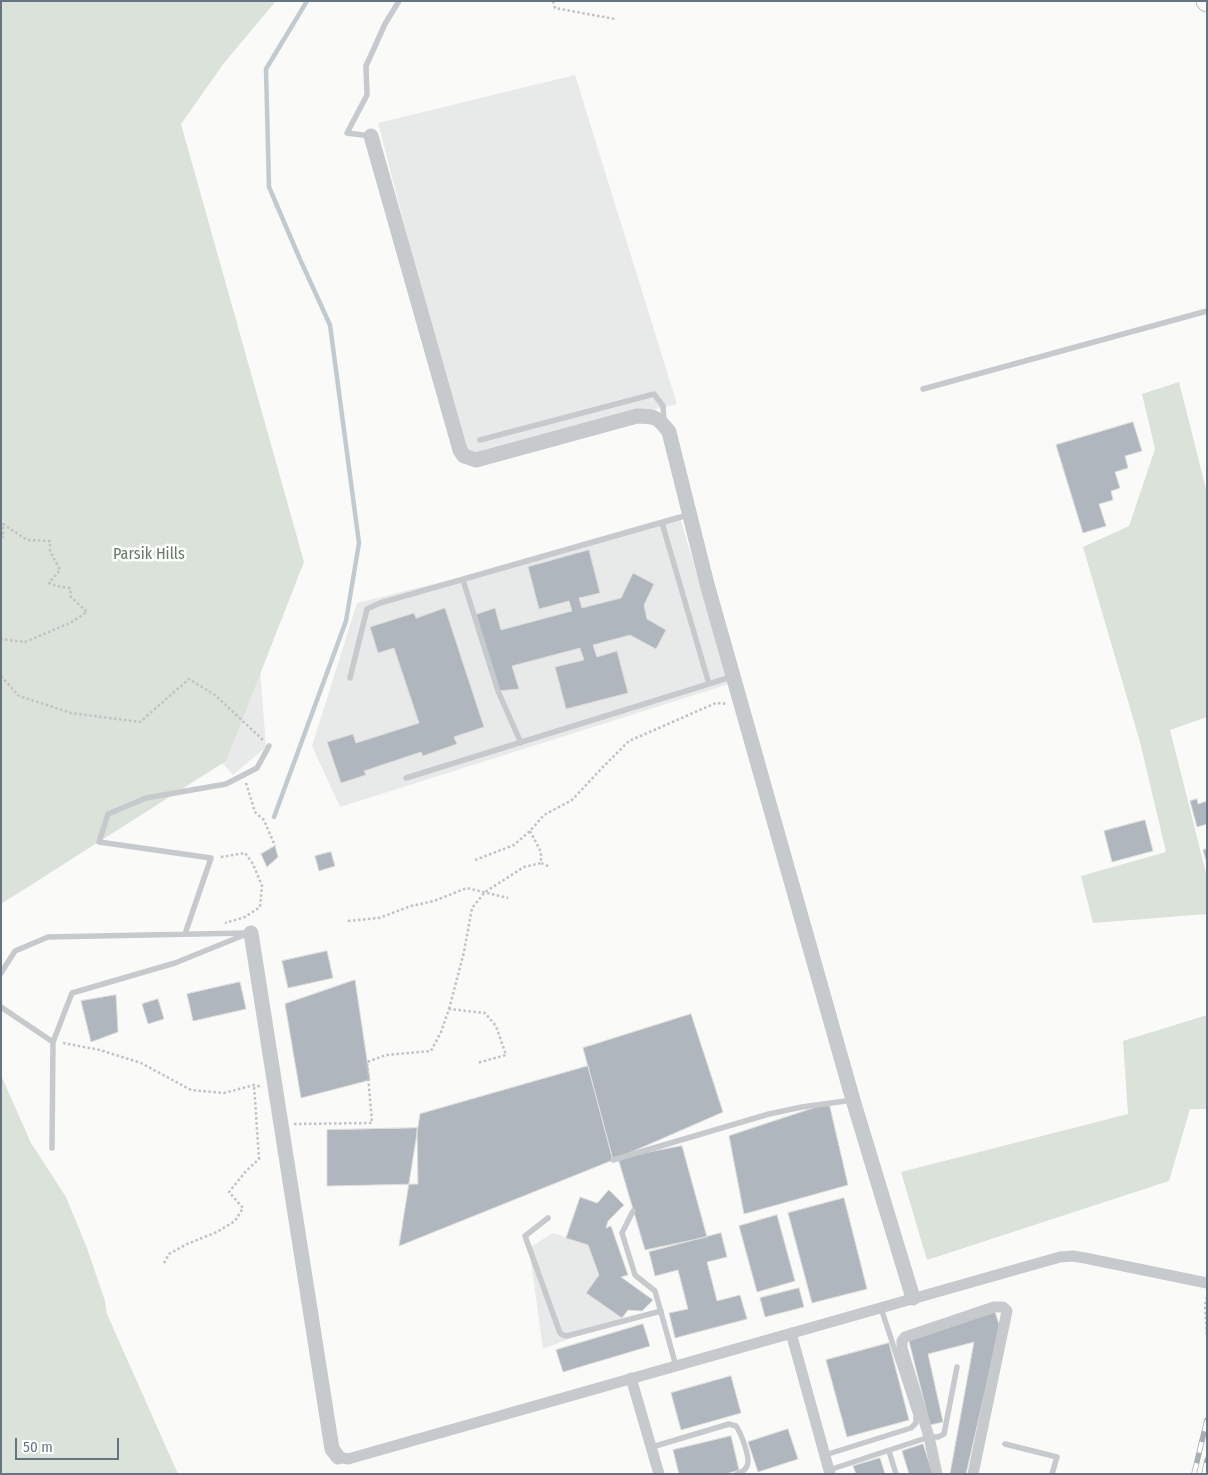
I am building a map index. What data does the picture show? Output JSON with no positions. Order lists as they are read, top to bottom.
{
  "parks": ["Parsik Hills"],
  "scale_bar": "50 m"
}
